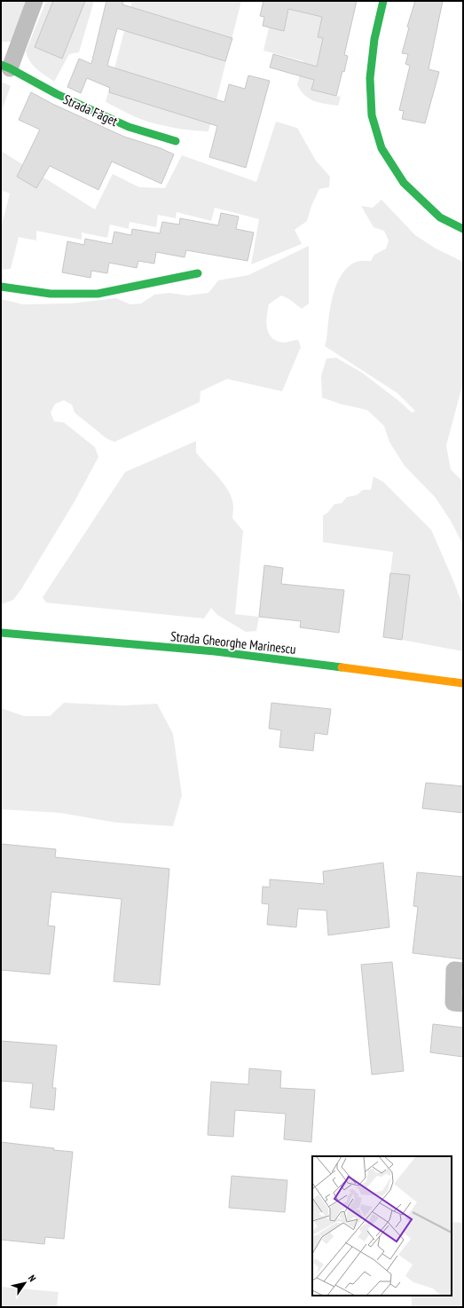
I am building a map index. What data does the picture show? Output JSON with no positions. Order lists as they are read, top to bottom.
{
  "streets": {
    "main road": ["Strada Făget", "Strada Gheorghe Marinescu"]
  },
  "north": "top right"
}
